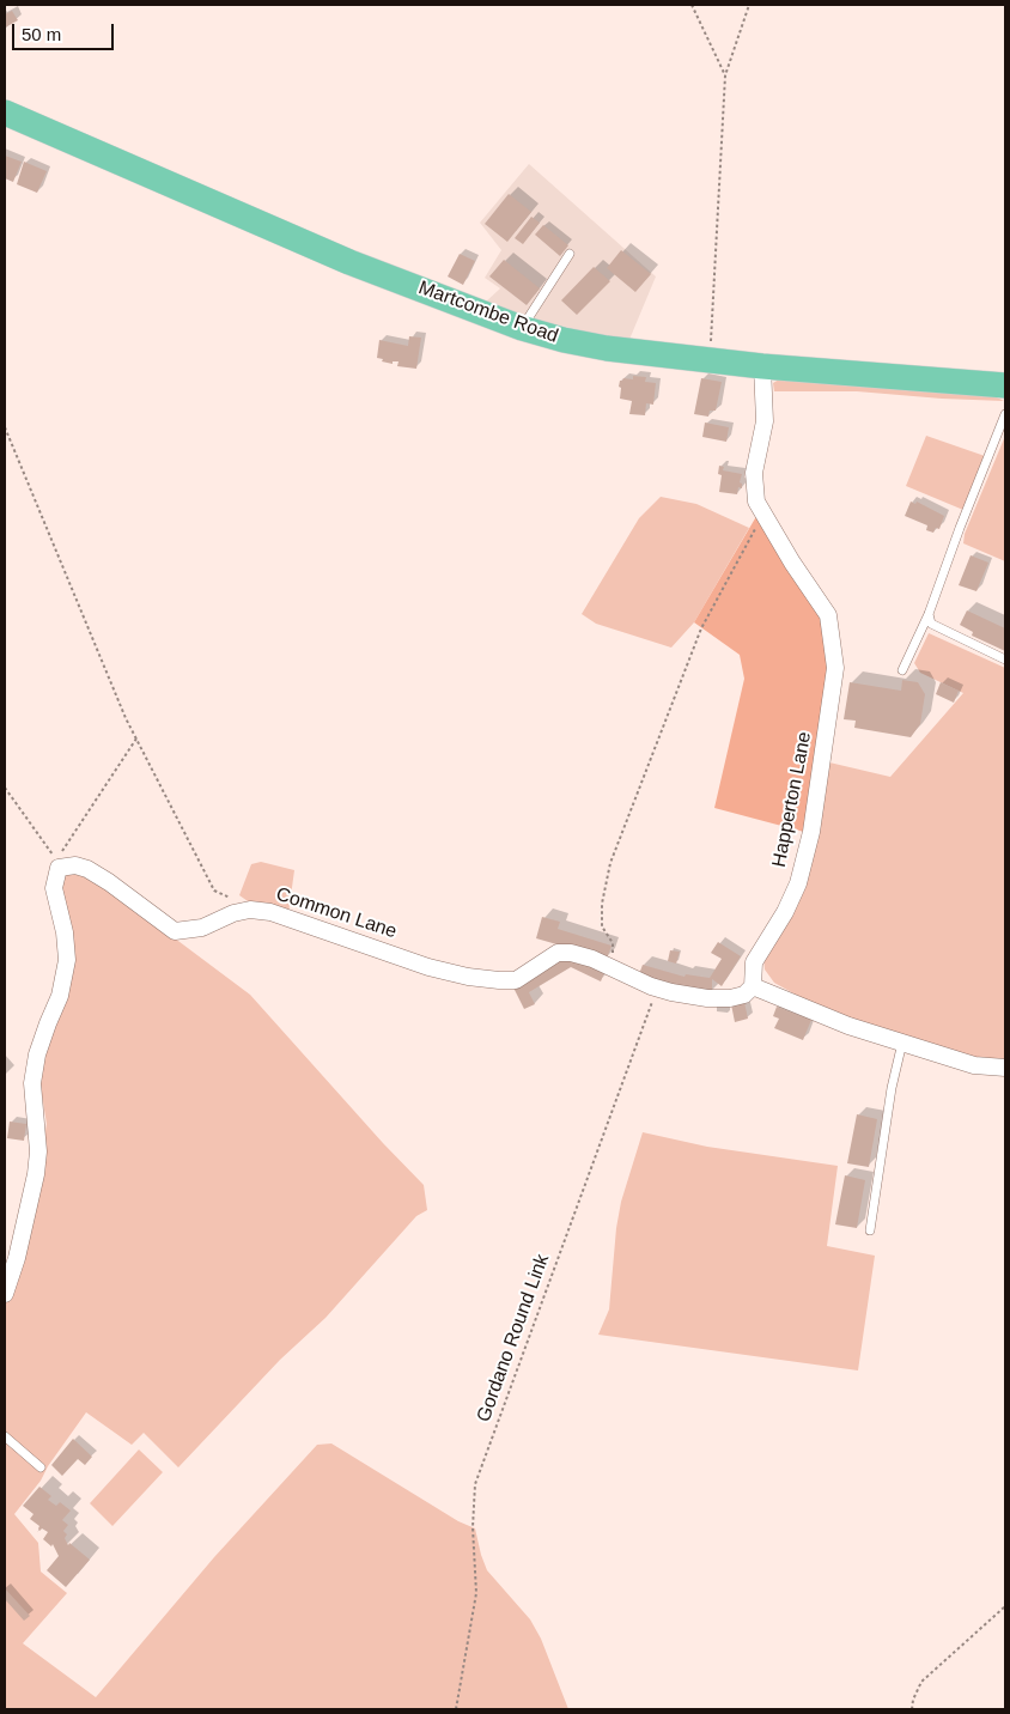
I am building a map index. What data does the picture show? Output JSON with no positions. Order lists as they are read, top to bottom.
{
  "streets": {
    "main road": ["Martcombe Road"],
    "street": ["Happerton Lane", "Common Lane"],
    "path": ["Gordano Round Link"]
  },
  "crossings": [
    ["Martcombe Road", "Happerton Lane"],
    ["Happerton Lane", "Common Lane"],
    ["Common Lane", "Gordano Round Link"]
  ],
  "scale_bar": "50 m"
}
